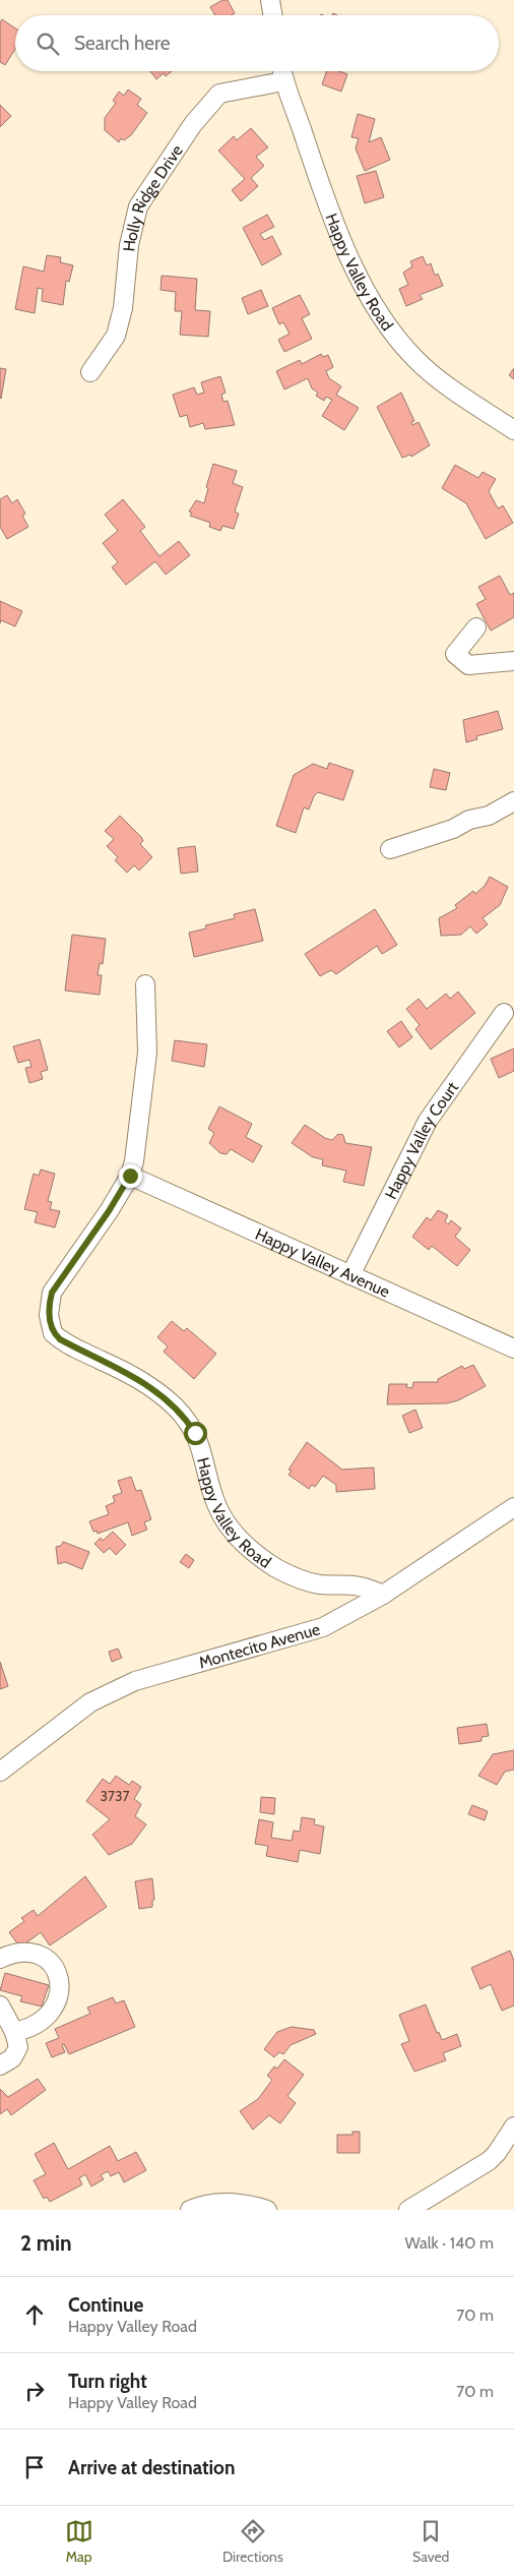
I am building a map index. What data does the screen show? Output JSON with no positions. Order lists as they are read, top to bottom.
{
  "streets": {
    "street": [
      "Holly Ridge Drive",
      "Happy Valley Road",
      "Happy Valley Court",
      "Happy Valley Avenue",
      "Montecito Avenue"
    ]
  },
  "crossings": [
    ["Holly Ridge Drive", "Happy Valley Road"],
    ["Happy Valley Road", "Happy Valley Avenue"],
    ["Happy Valley Road", "Montecito Avenue"],
    ["Happy Valley Court", "Happy Valley Avenue"]
  ],
  "house_numbers": ["3737"],
  "page": {
    "search": "Search here",
    "heading": ["2 min", "Walk · 140 m"],
    "list": [
      ["Continue", "Happy Valley Road", "70 m"],
      ["Turn right", "Happy Valley Road", "70 m"],
      "Arrive at destination"
    ],
    "nav": ["Map", "Directions", "Saved"]
  }
}
